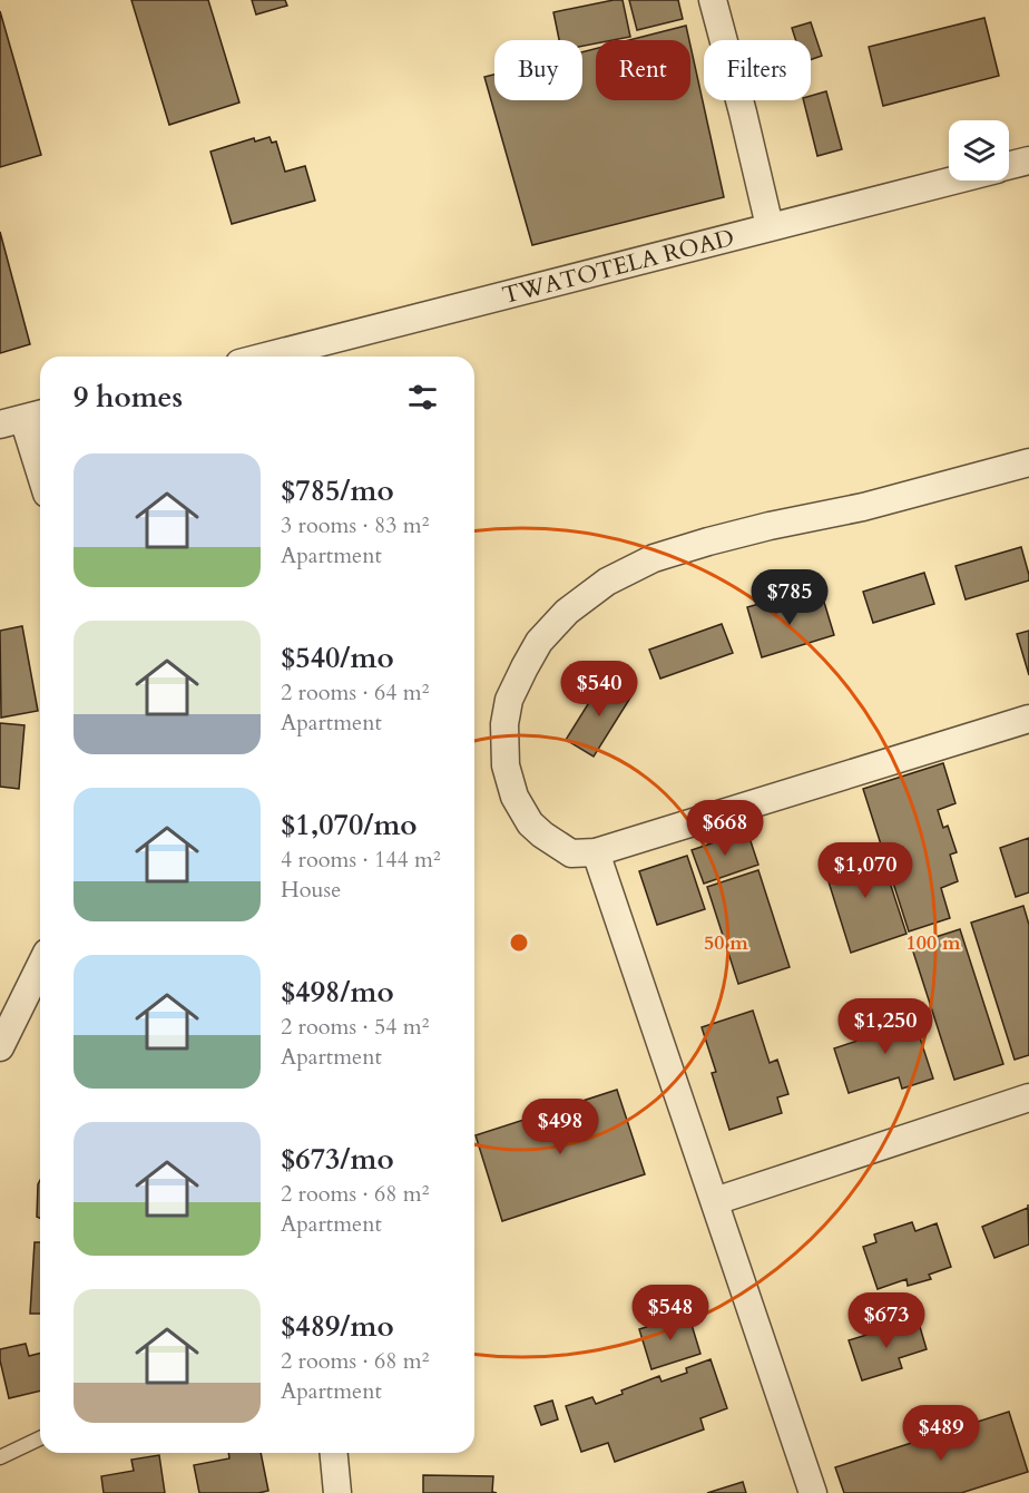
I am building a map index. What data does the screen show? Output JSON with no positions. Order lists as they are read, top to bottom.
{
  "streets": {
    "street": ["TWATOTELA ROAD"]
  },
  "page": {
    "chip": ["Buy", "Rent", "Filters"],
    "heading": "9 homes",
    "list": [
      {
        "name": "$785/mo",
        "note": "3 rooms · 83 m² · Apartment"
      },
      {
        "name": "$540/mo",
        "note": "2 rooms · 64 m² · Apartment"
      },
      {
        "name": "$1,070/mo",
        "note": "4 rooms · 144 m² · House"
      },
      {
        "name": "$498/mo",
        "note": "2 rooms · 54 m² · Apartment"
      },
      {
        "name": "$673/mo",
        "note": "2 rooms · 68 m² · Apartment"
      },
      {
        "name": "$489/mo",
        "note": "2 rooms · 68 m² · Apartment"
      }
    ],
    "price": [
      "$785",
      "$540",
      "$668",
      "$1,070",
      "$1,250",
      "$498",
      "$548",
      "$673",
      "$489"
    ]
  },
  "rings": ["50 m", "100 m"]
}
